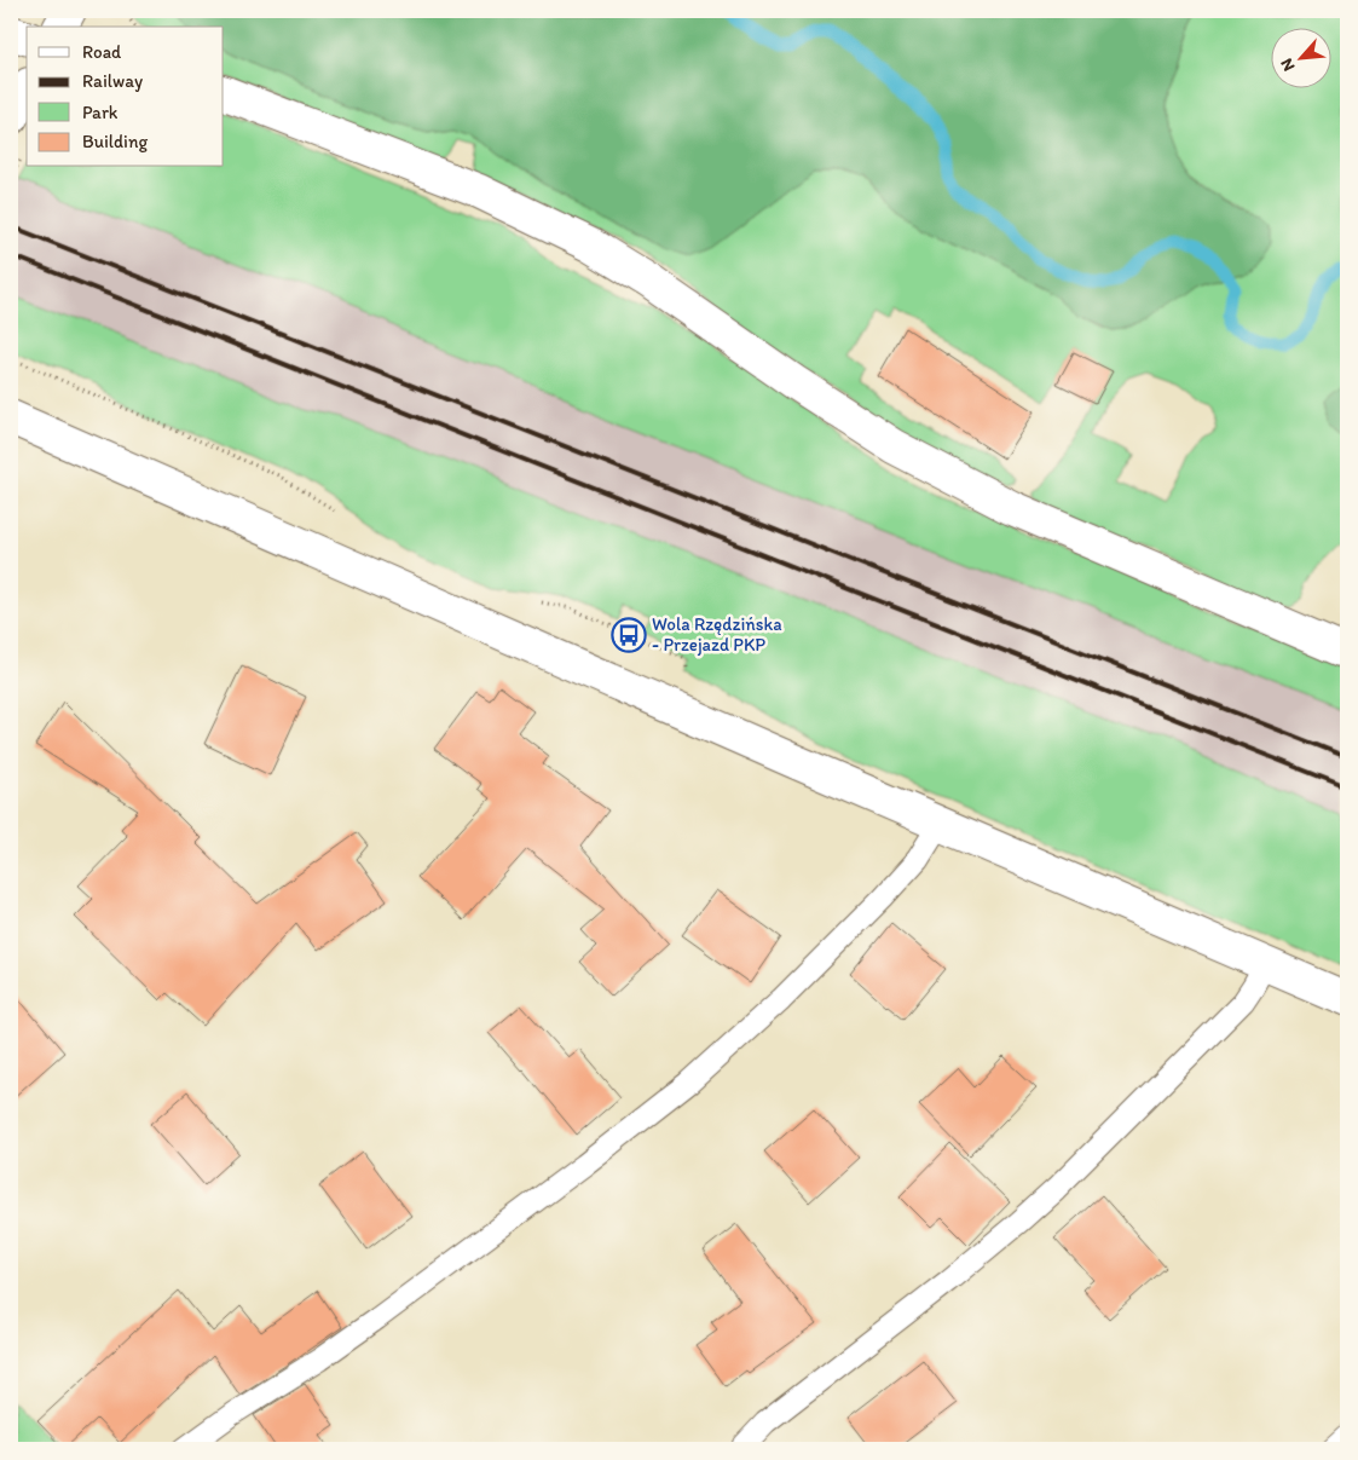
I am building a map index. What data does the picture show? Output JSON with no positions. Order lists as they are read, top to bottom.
{
  "places": {
    "bus stop": ["Wola Rzędzińska - Przejazd PKP"]
  },
  "legend": [
    "Road",
    "Railway",
    "Park",
    "Building"
  ],
  "north": "bottom left"
}
